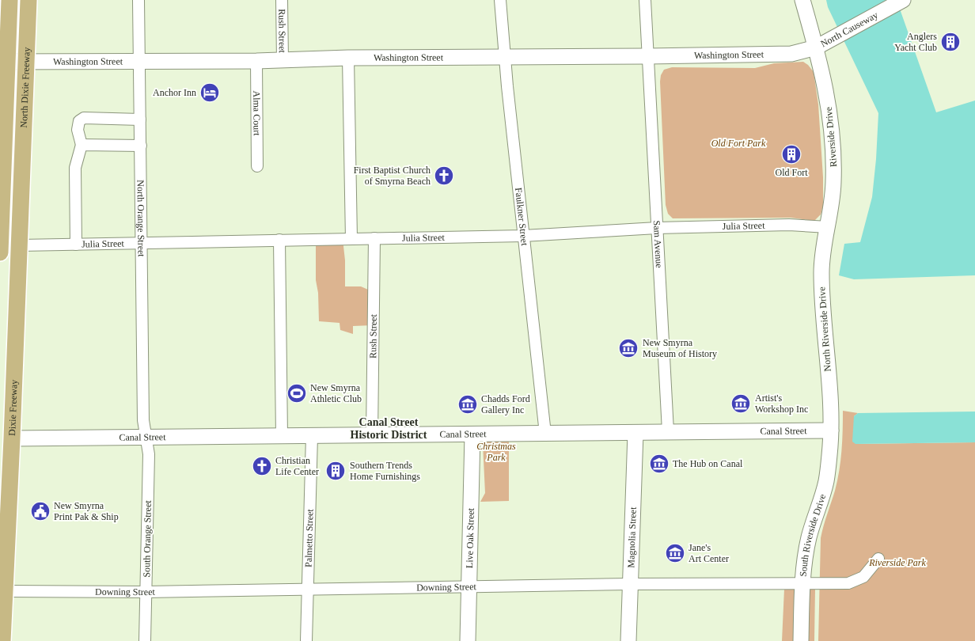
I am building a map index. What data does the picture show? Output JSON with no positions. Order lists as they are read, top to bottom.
{
  "streets": {
    "main road": ["North Dixie Freeway", "Dixie Freeway"],
    "street": [
      "North Causeway",
      "Rush Street",
      "Washington Street",
      "Alma Court",
      "Riverside Drive",
      "Faulkner Street",
      "North Orange Street",
      "Julia Street",
      "Sam Avenue",
      "North Riverside Drive",
      "Canal Street",
      "South Riverside Drive",
      "Magnolia Street",
      "Palmetto Street",
      "Live Oak Street",
      "South Orange Street",
      "Downing Street"
    ]
  },
  "crossings": [
    ["North Causeway", "Washington Street"],
    ["North Causeway", "Riverside Drive"],
    ["Rush Street", "Washington Street"],
    ["Rush Street", "Julia Street"],
    ["Rush Street", "Canal Street"],
    ["Washington Street", "North Dixie Freeway"],
    ["Washington Street", "Alma Court"],
    ["Washington Street", "Riverside Drive"],
    ["Washington Street", "Faulkner Street"],
    ["Washington Street", "North Orange Street"],
    ["Washington Street", "Sam Avenue"],
    ["North Dixie Freeway", "Dixie Freeway"],
    ["Riverside Drive", "Julia Street"],
    ["Riverside Drive", "North Riverside Drive"],
    ["Faulkner Street", "Julia Street"],
    ["Faulkner Street", "Canal Street"],
    ["North Orange Street", "Julia Street"],
    ["North Orange Street", "Canal Street"],
    ["North Orange Street", "South Orange Street"],
    ["Julia Street", "Sam Avenue"],
    ["Julia Street", "North Riverside Drive"],
    ["Julia Street", "Dixie Freeway"],
    ["Sam Avenue", "Canal Street"],
    ["North Riverside Drive", "Canal Street"],
    ["North Riverside Drive", "South Riverside Drive"],
    ["Dixie Freeway", "Canal Street"],
    ["Dixie Freeway", "Downing Street"],
    ["Canal Street", "South Riverside Drive"],
    ["Canal Street", "Magnolia Street"],
    ["Canal Street", "Palmetto Street"],
    ["Canal Street", "Live Oak Street"],
    ["Canal Street", "South Orange Street"],
    ["South Riverside Drive", "Downing Street"],
    ["Magnolia Street", "Downing Street"],
    ["Palmetto Street", "Downing Street"],
    ["Live Oak Street", "Downing Street"],
    ["South Orange Street", "Downing Street"]
  ],
  "districts": ["Canal Street Historic District"],
  "parks": ["Old Fort Park", "Christmas Park", "Riverside Park"],
  "places": {
    "building": ["Anglers Yacht Club", "Old Fort", "Southern Trends Home Furnishings"],
    "hotel": ["Anchor Inn"],
    "church": ["First Baptist Church of Smyrna Beach", "Christian Life Center"],
    "museum": [
      "New Smyrna Museum of History",
      "Artist's Workshop Inc",
      "Chadds Ford Gallery Inc",
      "The Hub on Canal",
      "Jane's Art Center"
    ],
    "sports": ["New Smyrna Athletic Club"],
    "public building": ["New Smyrna Print Pak & Ship"]
  }
}
